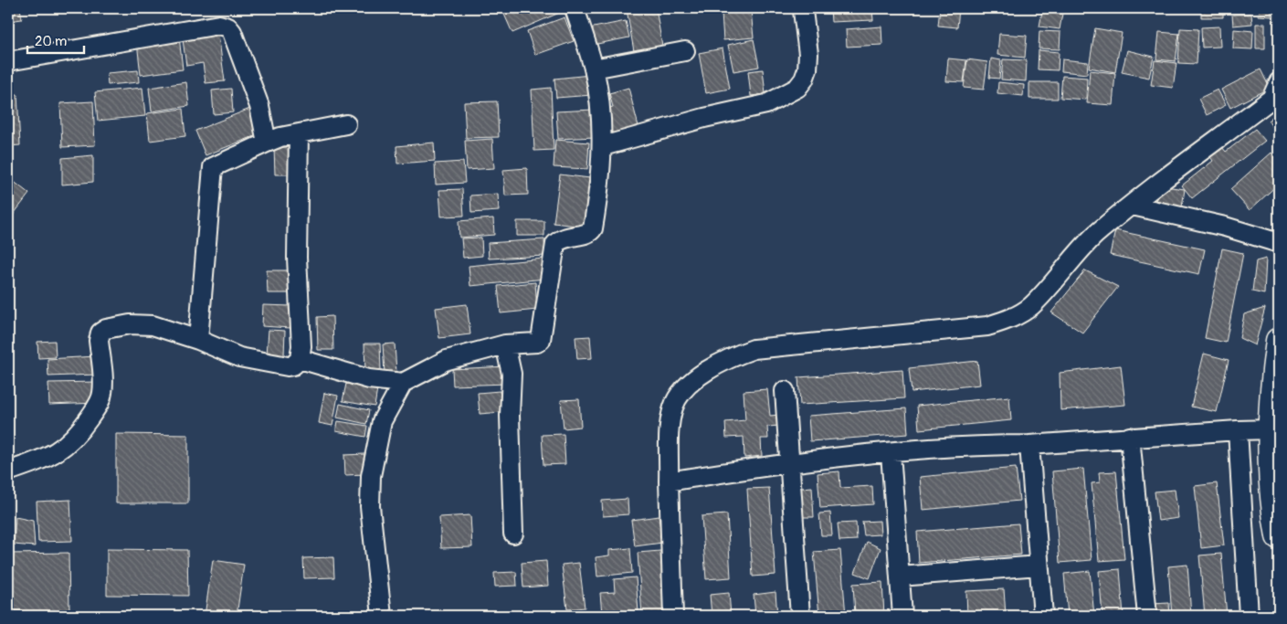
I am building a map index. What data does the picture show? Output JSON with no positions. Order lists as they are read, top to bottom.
{
  "scale_bar": "20 m"
}
